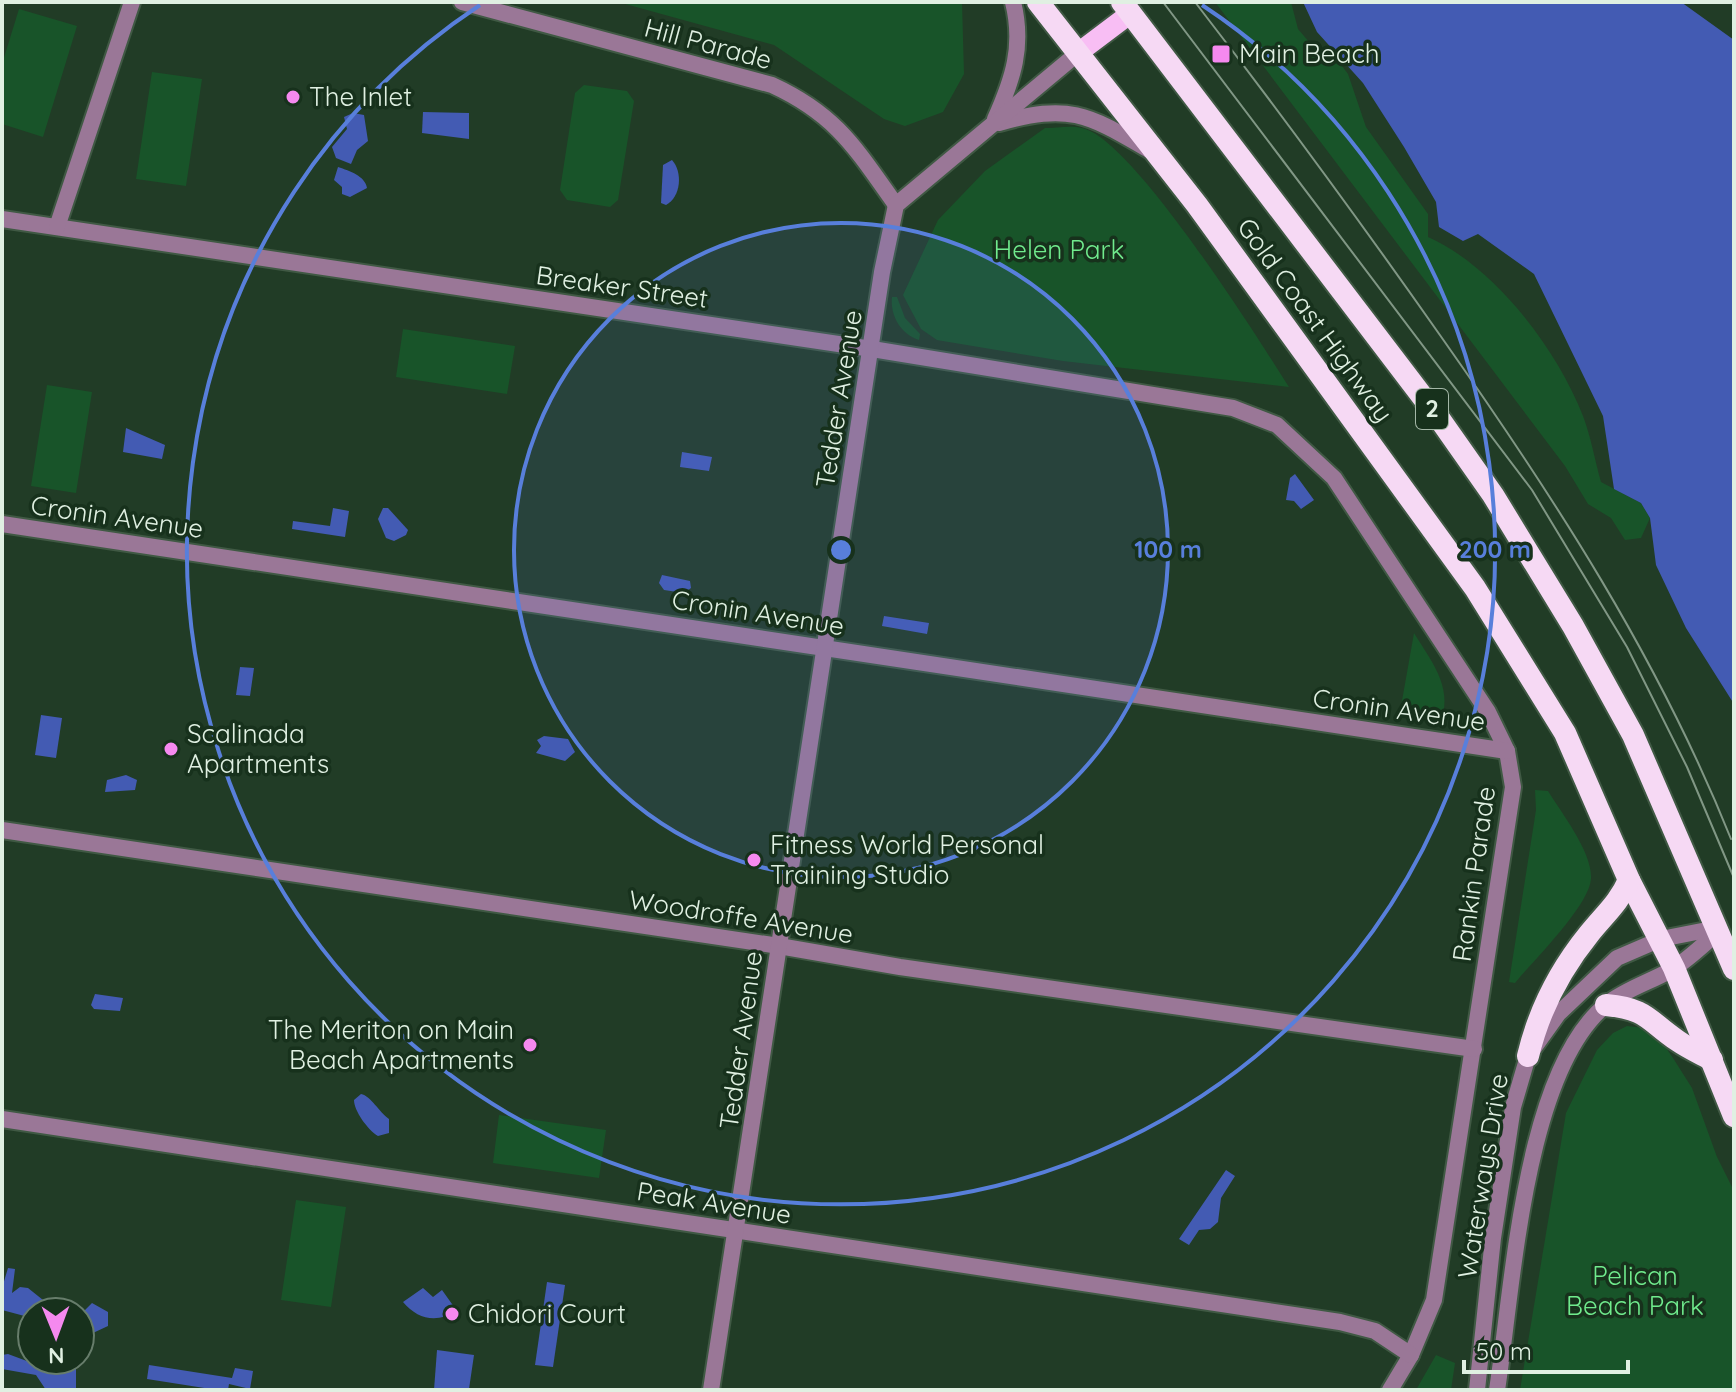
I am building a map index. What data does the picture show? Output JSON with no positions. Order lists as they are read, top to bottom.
{
  "streets": {
    "highway": ["Gold Coast Highway", "2"],
    "street": [
      "Hill Parade",
      "Breaker Street",
      "Tedder Avenue",
      "Cronin Avenue",
      "Rankin Parade",
      "Woodroffe Avenue",
      "Waterways Drive",
      "Peak Avenue"
    ]
  },
  "crossings": [
    ["Hill Parade", "Tedder Avenue"],
    ["Breaker Street", "Tedder Avenue"],
    ["Breaker Street", "Rankin Parade"],
    ["Gold Coast Highway", "Waterways Drive"],
    ["Tedder Avenue", "Cronin Avenue"],
    ["Tedder Avenue", "Woodroffe Avenue"],
    ["Tedder Avenue", "Peak Avenue"],
    ["Cronin Avenue", "Rankin Parade"],
    ["Rankin Parade", "Woodroffe Avenue"],
    ["Rankin Parade", "Peak Avenue"]
  ],
  "parks": ["Helen Park", "Pelican Beach Park"],
  "places": {
    "transit": ["Main Beach"],
    "other": [
      "The Inlet",
      "Scalinada Apartments",
      "Fitness World Personal Training Studio",
      "The Meriton on Main Beach Apartments",
      "Chidori Court"
    ]
  },
  "scale_bar": "50 m",
  "north": "bottom",
  "rings": ["100 m", "200 m"]
}
